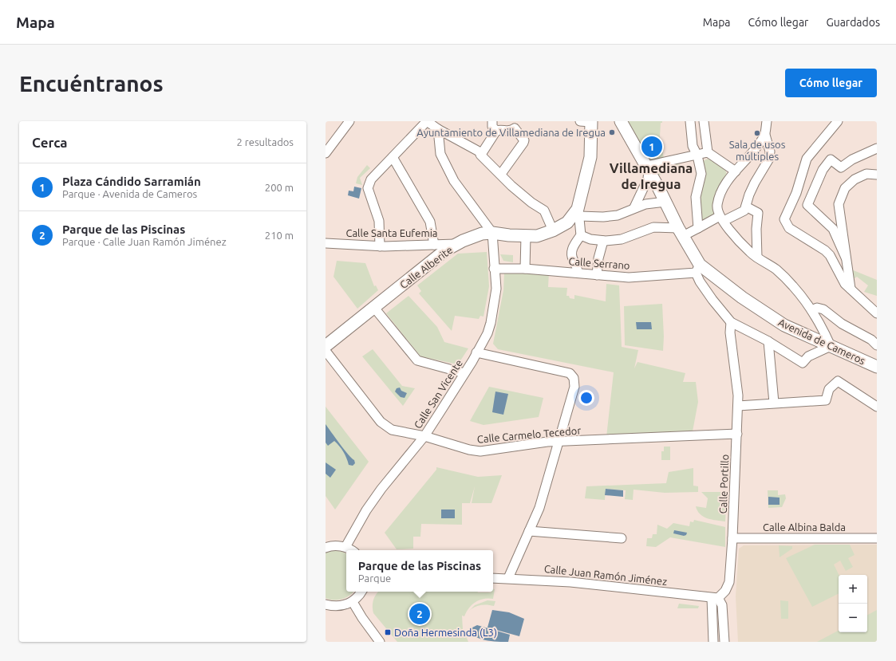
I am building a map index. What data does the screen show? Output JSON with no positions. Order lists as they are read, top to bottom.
{
  "streets": {
    "main road": ["Calle Alberite", "Avenida de Cameros"],
    "street": [
      "Calle Santa Eufemia",
      "Calle Serrano",
      "Calle San Vicente",
      "Calle Carmelo Tecedor",
      "Calle Portillo",
      "Calle Albina Balda",
      "Calle Juan Ramón Jiménez"
    ]
  },
  "crossings": [
    ["Calle Santa Eufemia", "Calle Alberite"],
    ["Calle Serrano", "Avenida de Cameros"],
    ["Calle Serrano", "Calle San Vicente"],
    ["Calle Alberite", "Calle San Vicente"],
    ["Calle San Vicente", "Calle Carmelo Tecedor"],
    ["Calle Carmelo Tecedor", "Calle Portillo"],
    ["Calle Portillo", "Calle Albina Balda"],
    ["Calle Portillo", "Calle Juan Ramón Jiménez"]
  ],
  "districts": ["Villamediana de Iregua"],
  "places": {
    "other": ["Ayuntamiento de Villamediana de Iregua", "Sala de usos múltiples"],
    "transit": ["Doña Hermesinda (L3)"]
  },
  "page": {
    "header": "Mapa",
    "nav": ["Mapa", "Cómo llegar", "Guardados"],
    "buttons": "Cómo llegar",
    "title": "Encuéntranos",
    "heading": ["Cerca", "2 resultados"],
    "pins": ["1", "2"],
    "list": [
      {
        "mark": "1",
        "name": "Plaza Cándido Sarramián",
        "note": "Parque · Avenida de Cameros",
        "value": "200 m"
      },
      {
        "mark": "2",
        "name": "Parque de las Piscinas",
        "note": "Parque · Calle Juan Ramón Jiménez",
        "value": "210 m"
      }
    ],
    "popup": ["Parque de las Piscinas", "Parque"],
    "map_buttons": ["+", "−"]
  }
}
